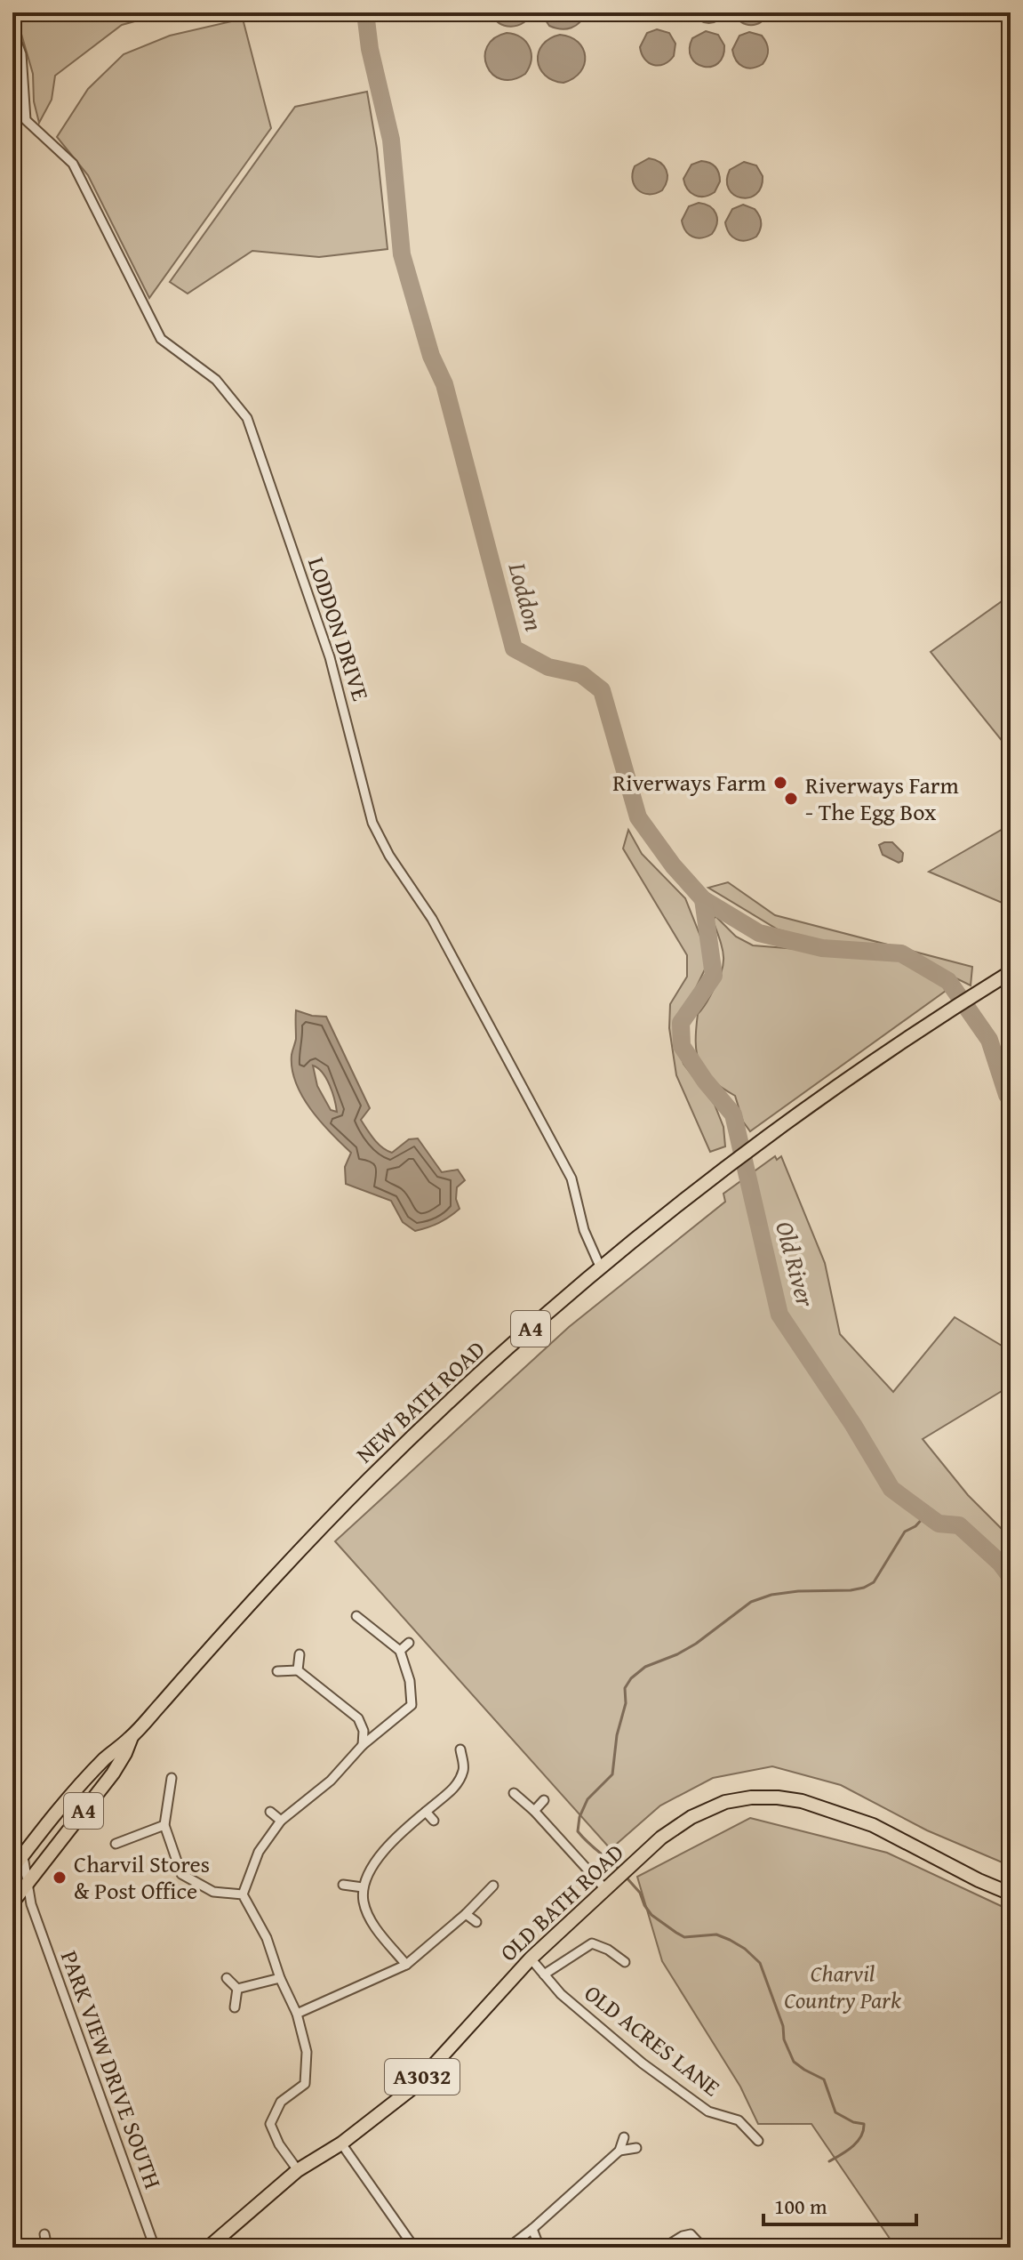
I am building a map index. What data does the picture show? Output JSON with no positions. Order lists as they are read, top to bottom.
{
  "streets": {
    "main road": [
      "A4",
      "NEW BATH ROAD",
      "OLD BATH ROAD",
      "A3032"
    ],
    "street": ["LODDON DRIVE", "OLD ACRES LANE", "PARK VIEW DRIVE SOUTH"]
  },
  "crossings": [
    ["LODDON DRIVE", "NEW BATH ROAD"],
    ["NEW BATH ROAD", "PARK VIEW DRIVE SOUTH"],
    ["OLD BATH ROAD", "OLD ACRES LANE"]
  ],
  "water": ["Loddon", "Old River"],
  "parks": ["Charvil Country Park"],
  "places": ["Riverways Farm", "Riverways Farm - The Egg Box", "Charvil Stores & Post Office"],
  "scale_bar": "100 m"
}
